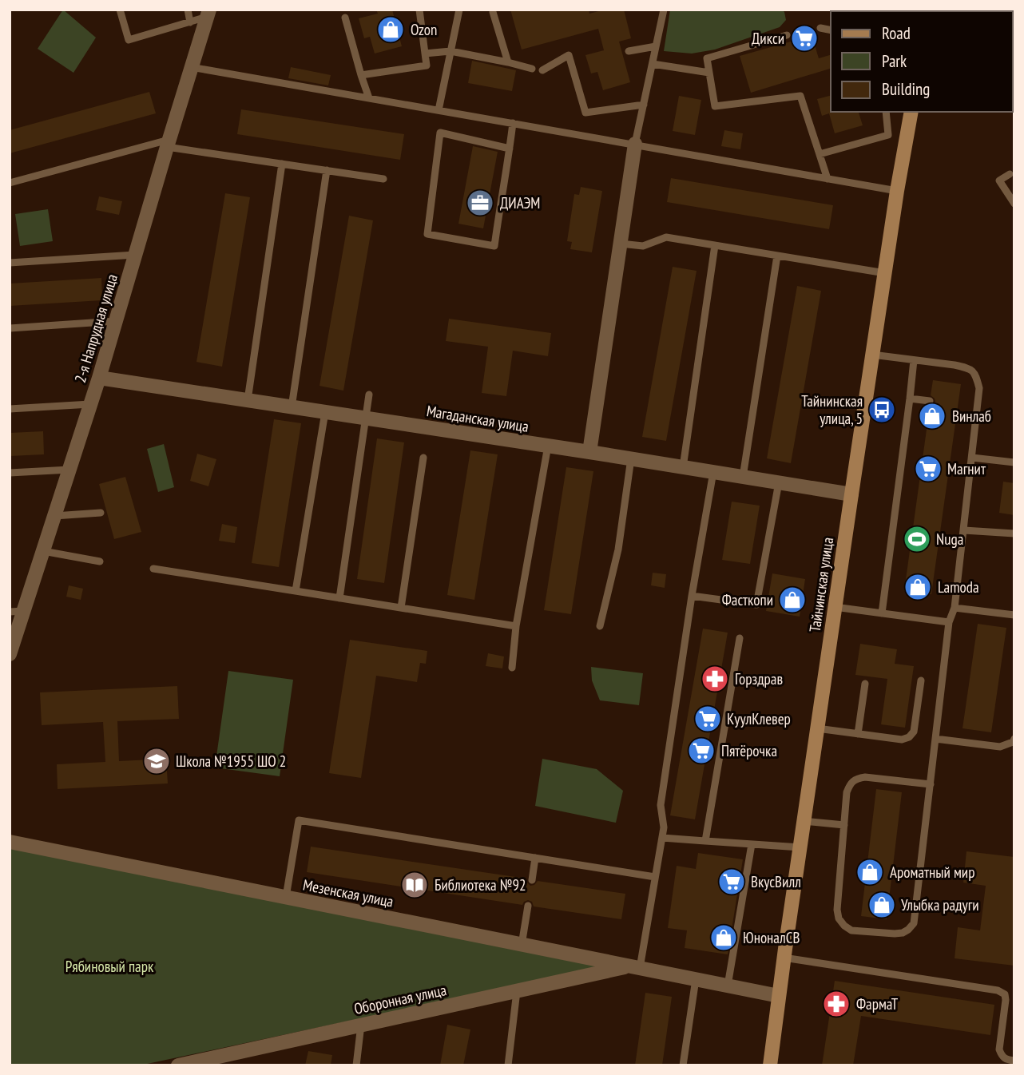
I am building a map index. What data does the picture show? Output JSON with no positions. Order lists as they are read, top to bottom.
{
  "streets": {
    "main road": ["Тайнинская улица"],
    "street": [
      "2-я Напрудная улица",
      "Магаданская улица",
      "Мезенская улица",
      "Оборонная улица"
    ]
  },
  "crossings": [
    ["2-я Напрудная улица", "Магаданская улица"],
    ["Магаданская улица", "Тайнинская улица"],
    ["Тайнинская улица", "Мезенская улица"],
    ["Мезенская улица", "Оборонная улица"]
  ],
  "parks": ["Рябиновый парк"],
  "places": {
    "shop": [
      "Ozon",
      "Винлаб",
      "Lamoda",
      "Фасткопи",
      "Ароматный мир",
      "Улыбка радуги",
      "ЮноналСВ"
    ],
    "supermarket": [
      "Дикси",
      "Магнит",
      "КуулКлевер",
      "Пятёрочка",
      "ВкусВилл"
    ],
    "office": ["ДИАЭМ"],
    "bus stop": ["Тайнинская улица, 5"],
    "sports": ["Nuga"],
    "pharmacy": ["Горздрав", "ФармаТ"],
    "school or university": ["Школа №1955 ШО 2"],
    "library": ["Библиотека №92"]
  },
  "legend": ["Road", "Park", "Building"]
}
